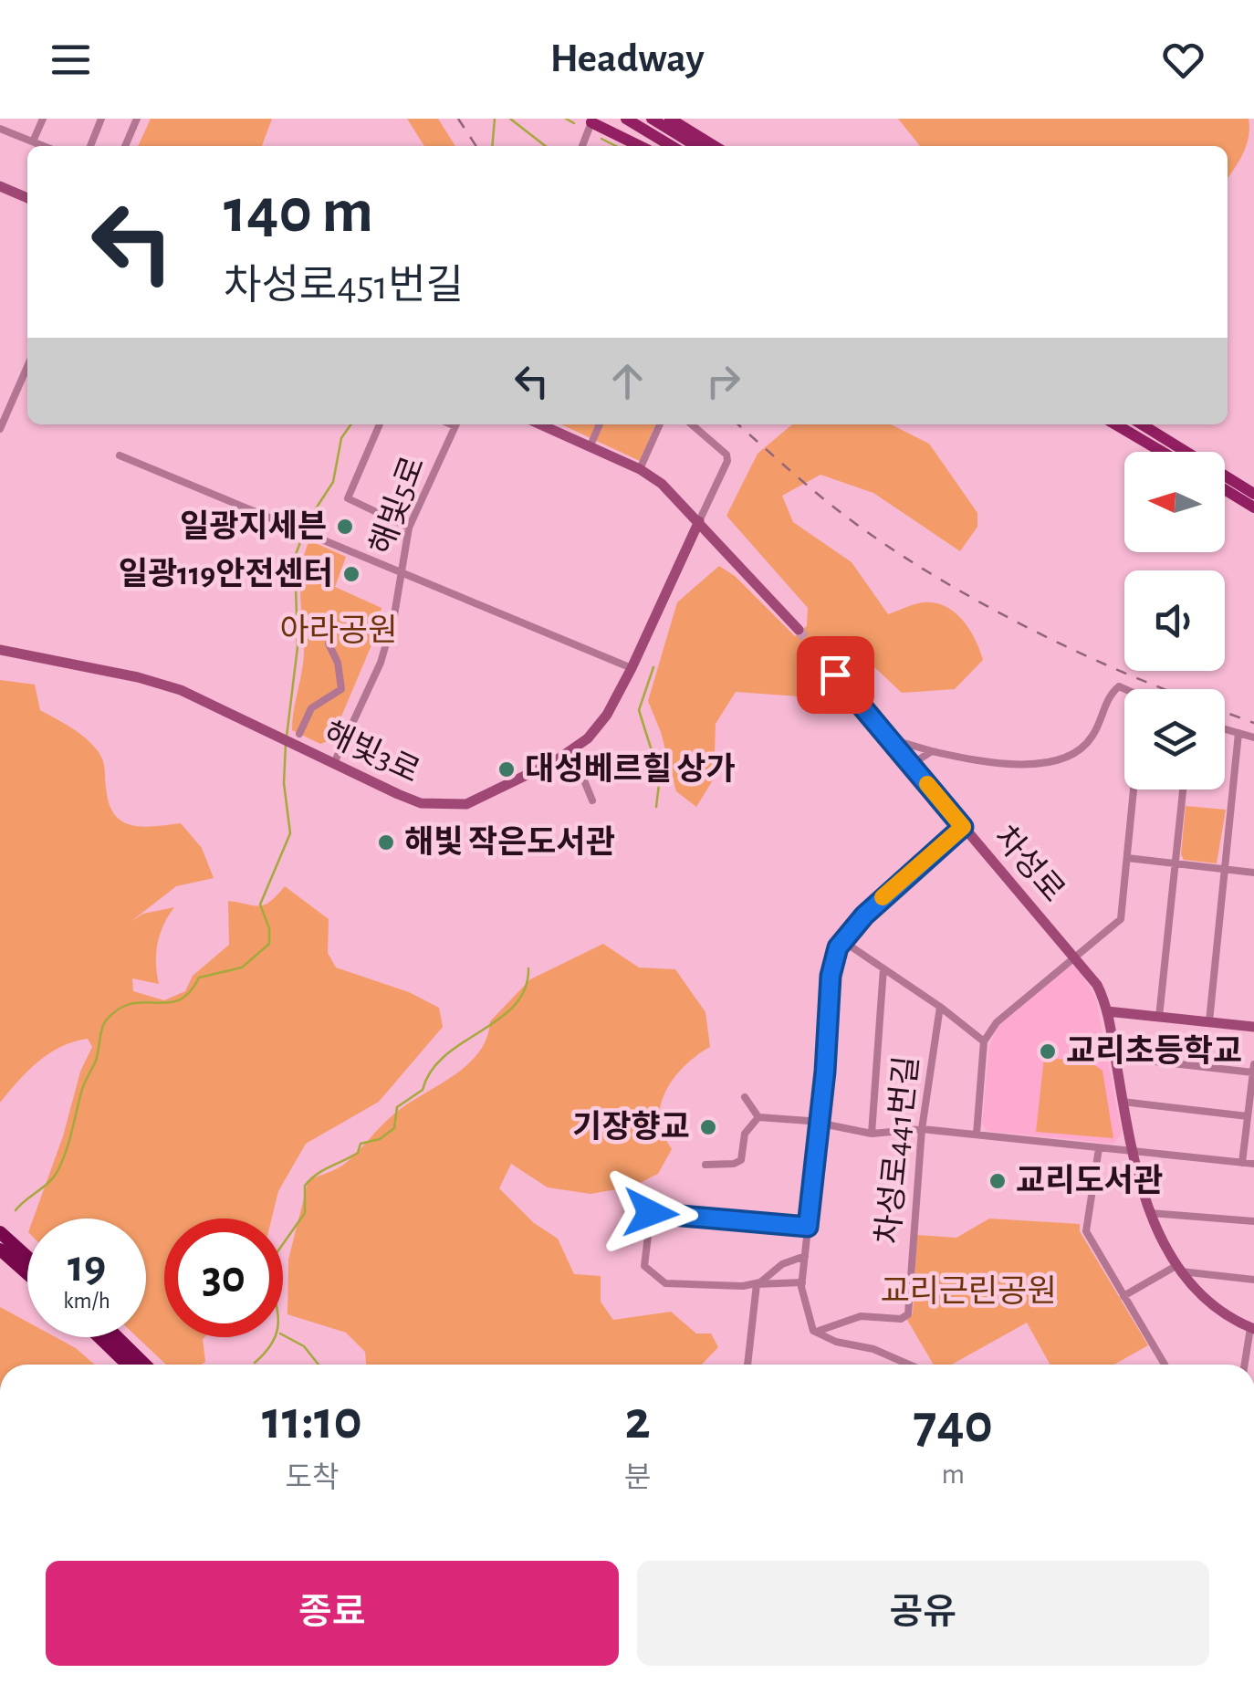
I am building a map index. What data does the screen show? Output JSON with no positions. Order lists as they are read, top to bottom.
{
  "streets": {
    "street": [
      "해빛5로",
      "해빛3로",
      "차성로",
      "차성로441번길"
    ]
  },
  "crossings": [
    ["해빛5로", "해빛3로"]
  ],
  "parks": ["아라공원", "교리근린공원"],
  "places": [
    "일광지세븐",
    "일광119안전센터",
    "대성베르힐 상가",
    "해빛 작은도서관",
    "교리초등학교",
    "기장향교",
    "교리도서관"
  ],
  "north": "left",
  "page": {
    "header": "Headway",
    "turn": ["140 m", "차성로451번길"],
    "speed": "19 km/h",
    "limit": "30",
    "eta": [
      "11:10",
      "도착",
      "2",
      "분",
      "740",
      "m"
    ],
    "buttons": ["종료", "공유"]
  }
}
